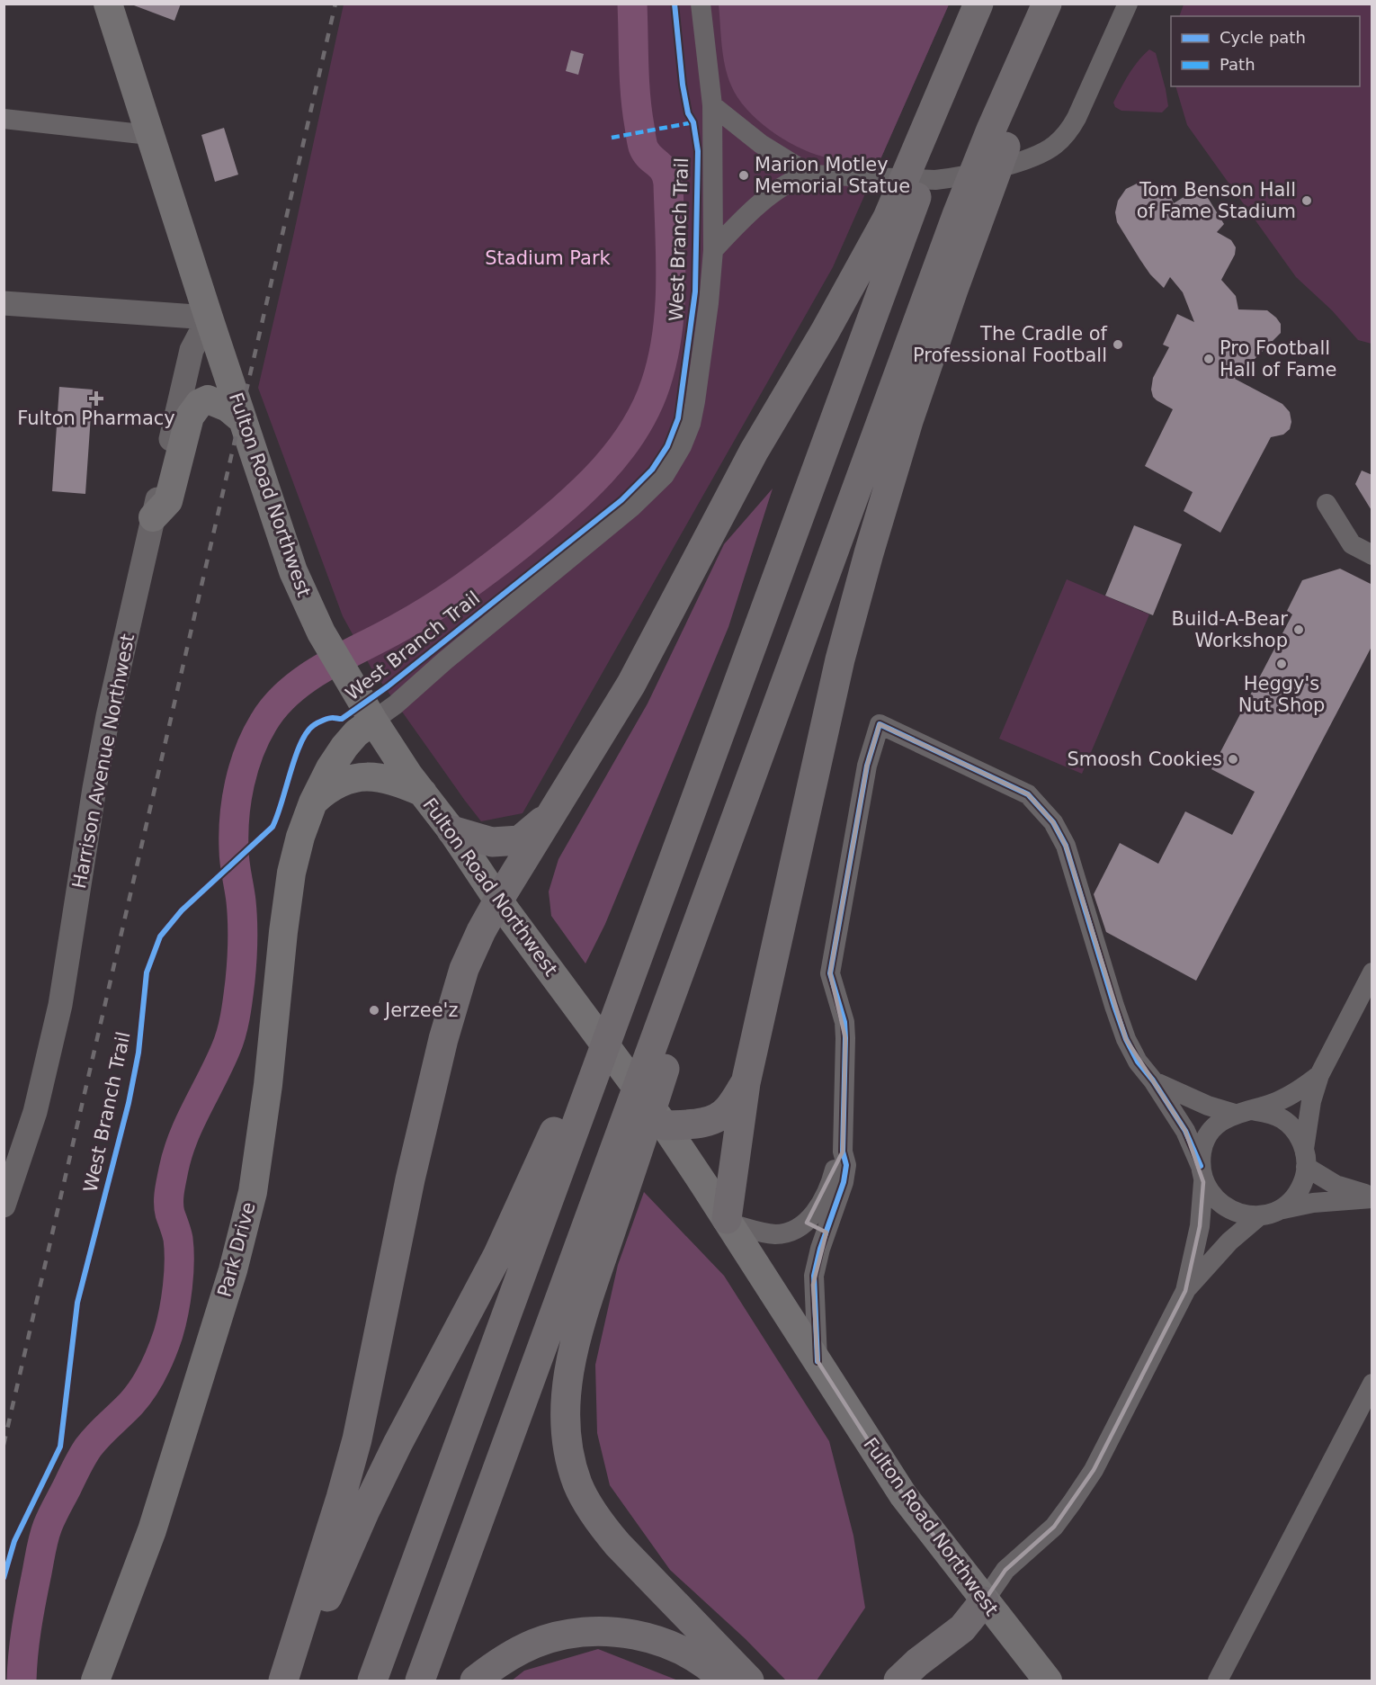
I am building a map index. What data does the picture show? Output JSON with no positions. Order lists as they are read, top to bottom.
{
  "streets": {
    "main road": ["Fulton Road Northwest", "Park Drive"],
    "street": ["Harrison Avenue Northwest"],
    "cycle path": ["West Branch Trail"]
  },
  "crossings": [
    ["Fulton Road Northwest", "Harrison Avenue Northwest"],
    ["Fulton Road Northwest", "Park Drive"]
  ],
  "parks": ["Stadium Park"],
  "places": {
    "other": [
      "Marion Motley Memorial Statue",
      "Tom Benson Hall of Fame Stadium",
      "The Cradle of Professional Football",
      "Pro Football Hall of Fame",
      "Build-A-Bear Workshop",
      "Heggy's Nut Shop",
      "Smoosh Cookies",
      "Jerzee'z"
    ],
    "health": ["Fulton Pharmacy"]
  },
  "legend": ["Cycle path", "Path"]
}
